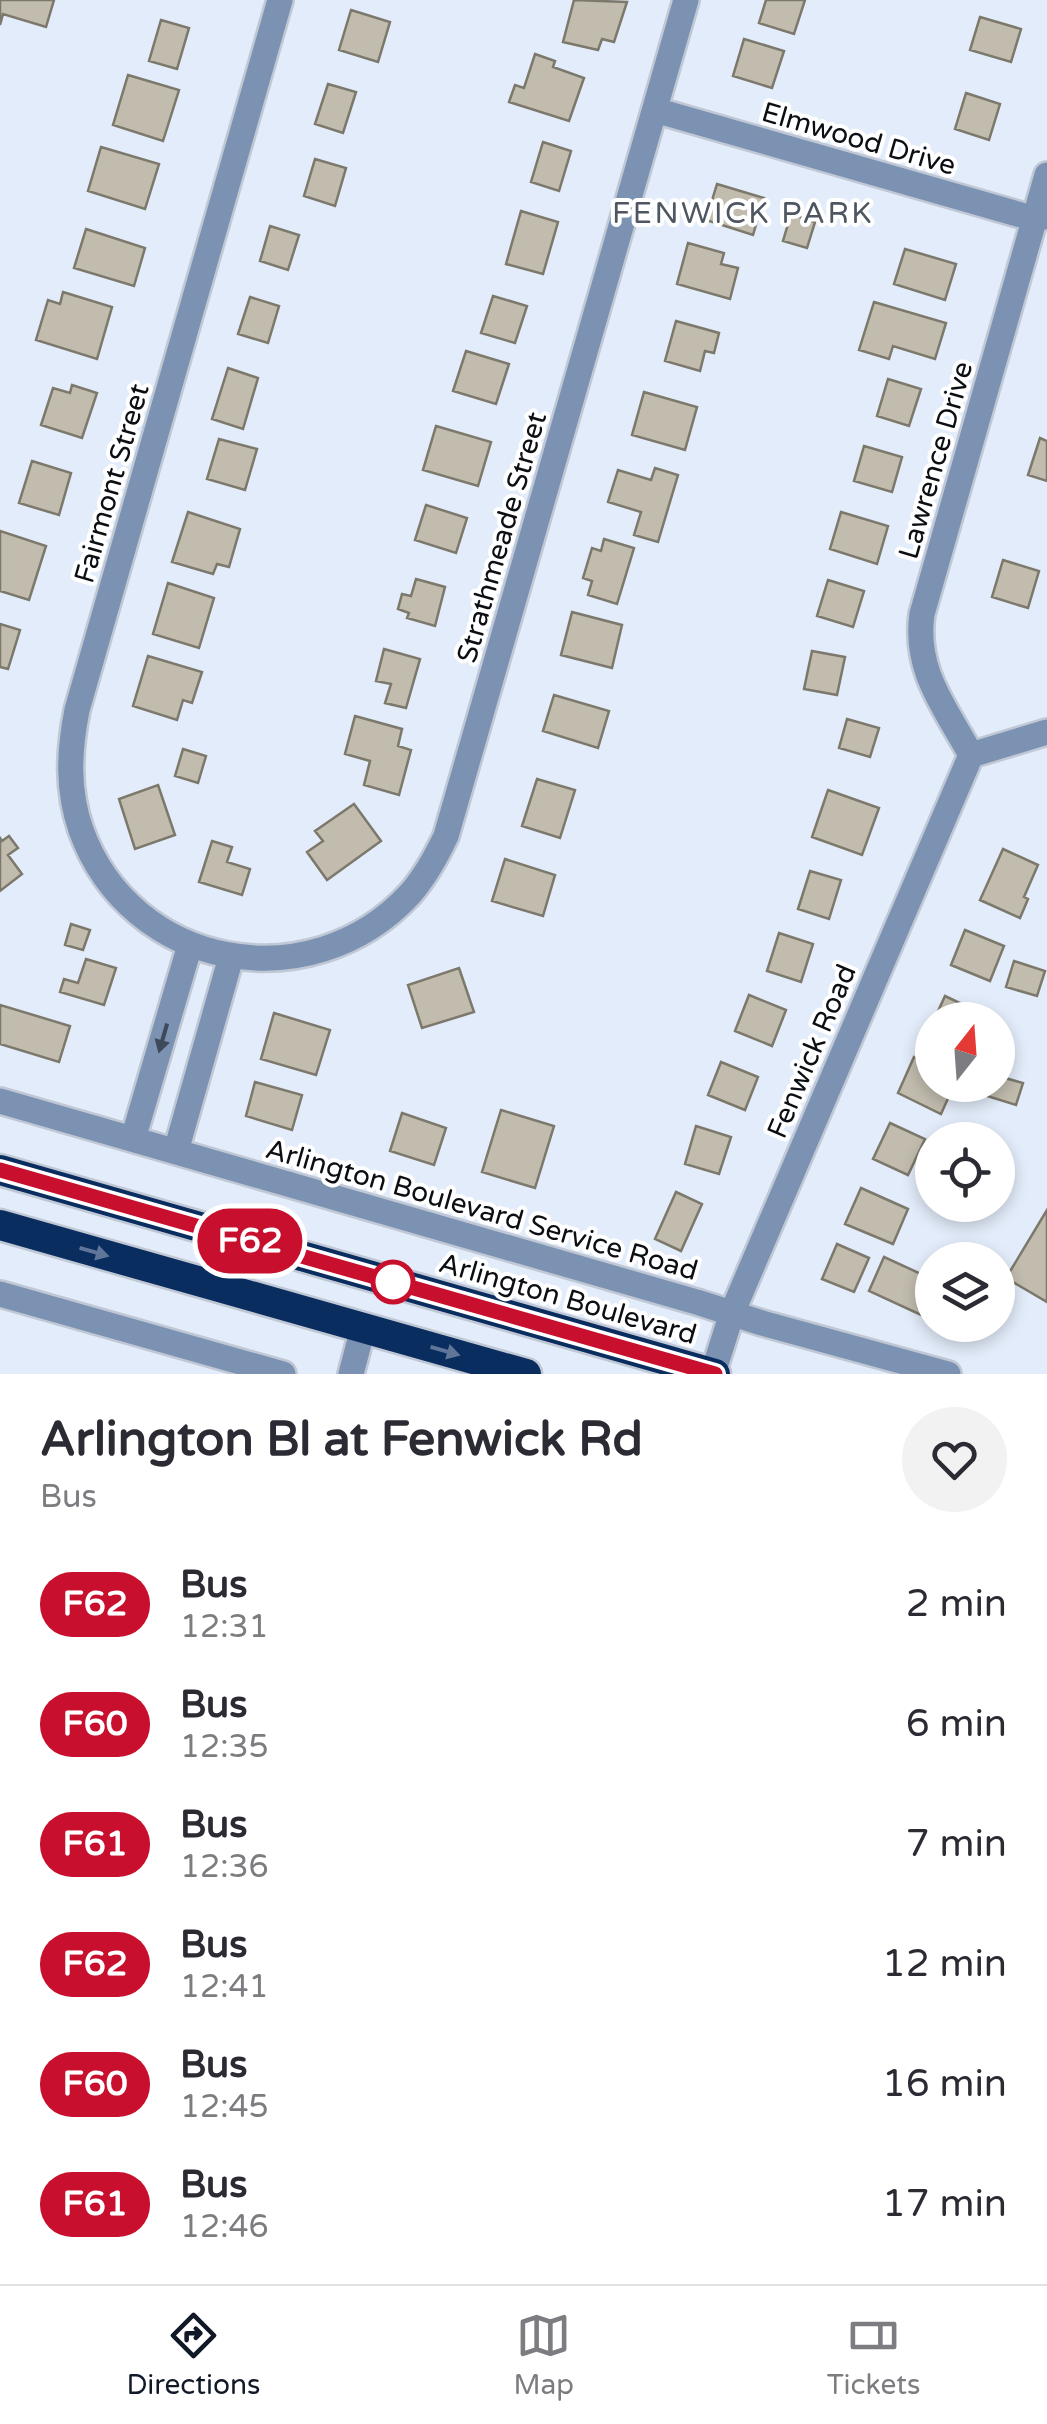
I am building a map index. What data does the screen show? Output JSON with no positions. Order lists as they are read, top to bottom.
{
  "streets": {
    "highway": ["Arlington Boulevard"],
    "street": [
      "Elmwood Drive",
      "Lawrence Drive",
      "Fairmont Street",
      "Strathmeade Street",
      "Fenwick Road",
      "Arlington Boulevard Service Road"
    ]
  },
  "crossings": [
    ["Elmwood Drive", "Lawrence Drive"],
    ["Elmwood Drive", "Strathmeade Street"],
    ["Lawrence Drive", "Fenwick Road"],
    ["Fairmont Street", "Strathmeade Street"],
    ["Fenwick Road", "Arlington Boulevard Service Road"],
    ["Fenwick Road", "Arlington Boulevard"]
  ],
  "districts": ["FENWICK PARK"],
  "lines": ["bus line F62"],
  "north": "top",
  "page": {
    "on_map": "F62",
    "heading": ["Arlington Bl at Fenwick Rd", "Bus"],
    "list": [
      {
        "mark": "F62",
        "name": "Bus",
        "note": "12:31",
        "value": "2 min"
      },
      {
        "mark": "F60",
        "name": "Bus",
        "note": "12:35",
        "value": "6 min"
      },
      {
        "mark": "F61",
        "name": "Bus",
        "note": "12:36",
        "value": "7 min"
      },
      {
        "mark": "F62",
        "name": "Bus",
        "note": "12:41",
        "value": "12 min"
      },
      {
        "mark": "F60",
        "name": "Bus",
        "note": "12:45",
        "value": "16 min"
      },
      {
        "mark": "F61",
        "name": "Bus",
        "note": "12:46",
        "value": "17 min"
      }
    ],
    "tabs": ["Directions", "Map", "Tickets"]
  }
}
